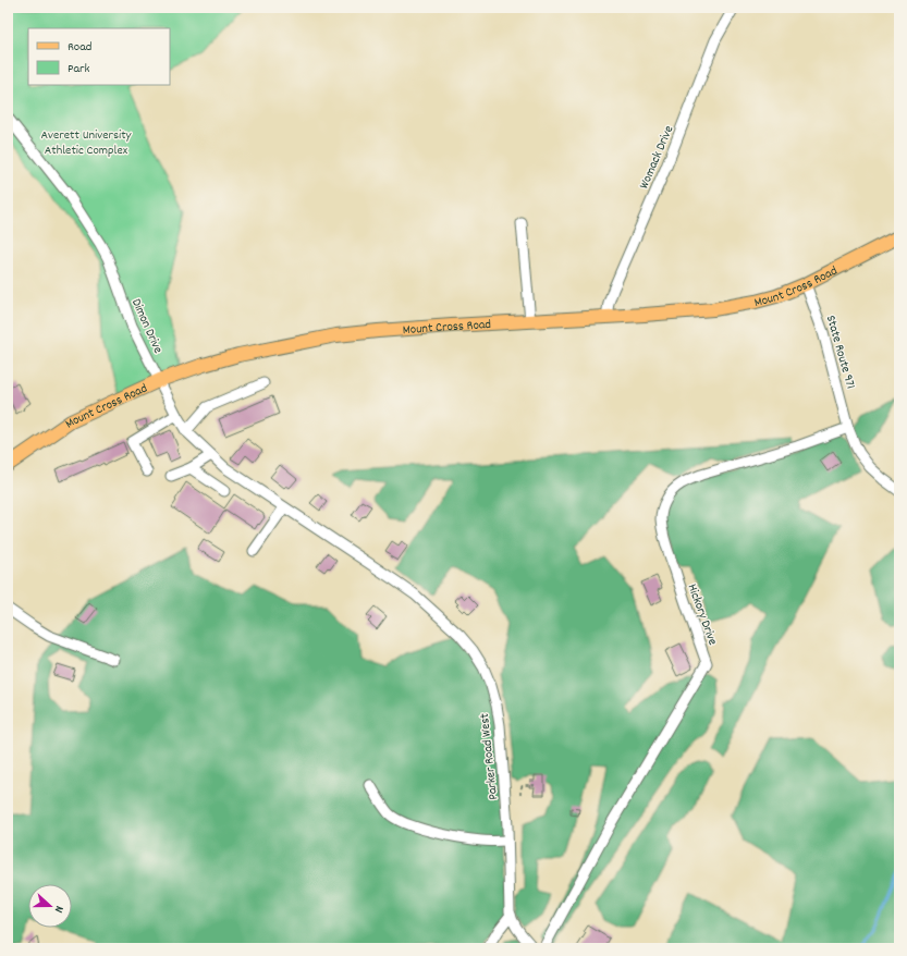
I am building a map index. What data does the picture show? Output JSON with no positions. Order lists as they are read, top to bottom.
{
  "streets": {
    "main road": ["Mount Cross Road"],
    "street": [
      "Womack Drive",
      "Dimon Drive",
      "State Route 971",
      "Hickory Drive",
      "Parker Road West"
    ]
  },
  "crossings": [
    ["Womack Drive", "Mount Cross Road"],
    ["Mount Cross Road", "Dimon Drive"],
    ["Mount Cross Road", "State Route 971"],
    ["Dimon Drive", "Parker Road West"],
    ["State Route 971", "Hickory Drive"]
  ],
  "parks": ["Averett University Athletic Complex"],
  "legend": ["Road", "Park"],
  "north": "right"
}
